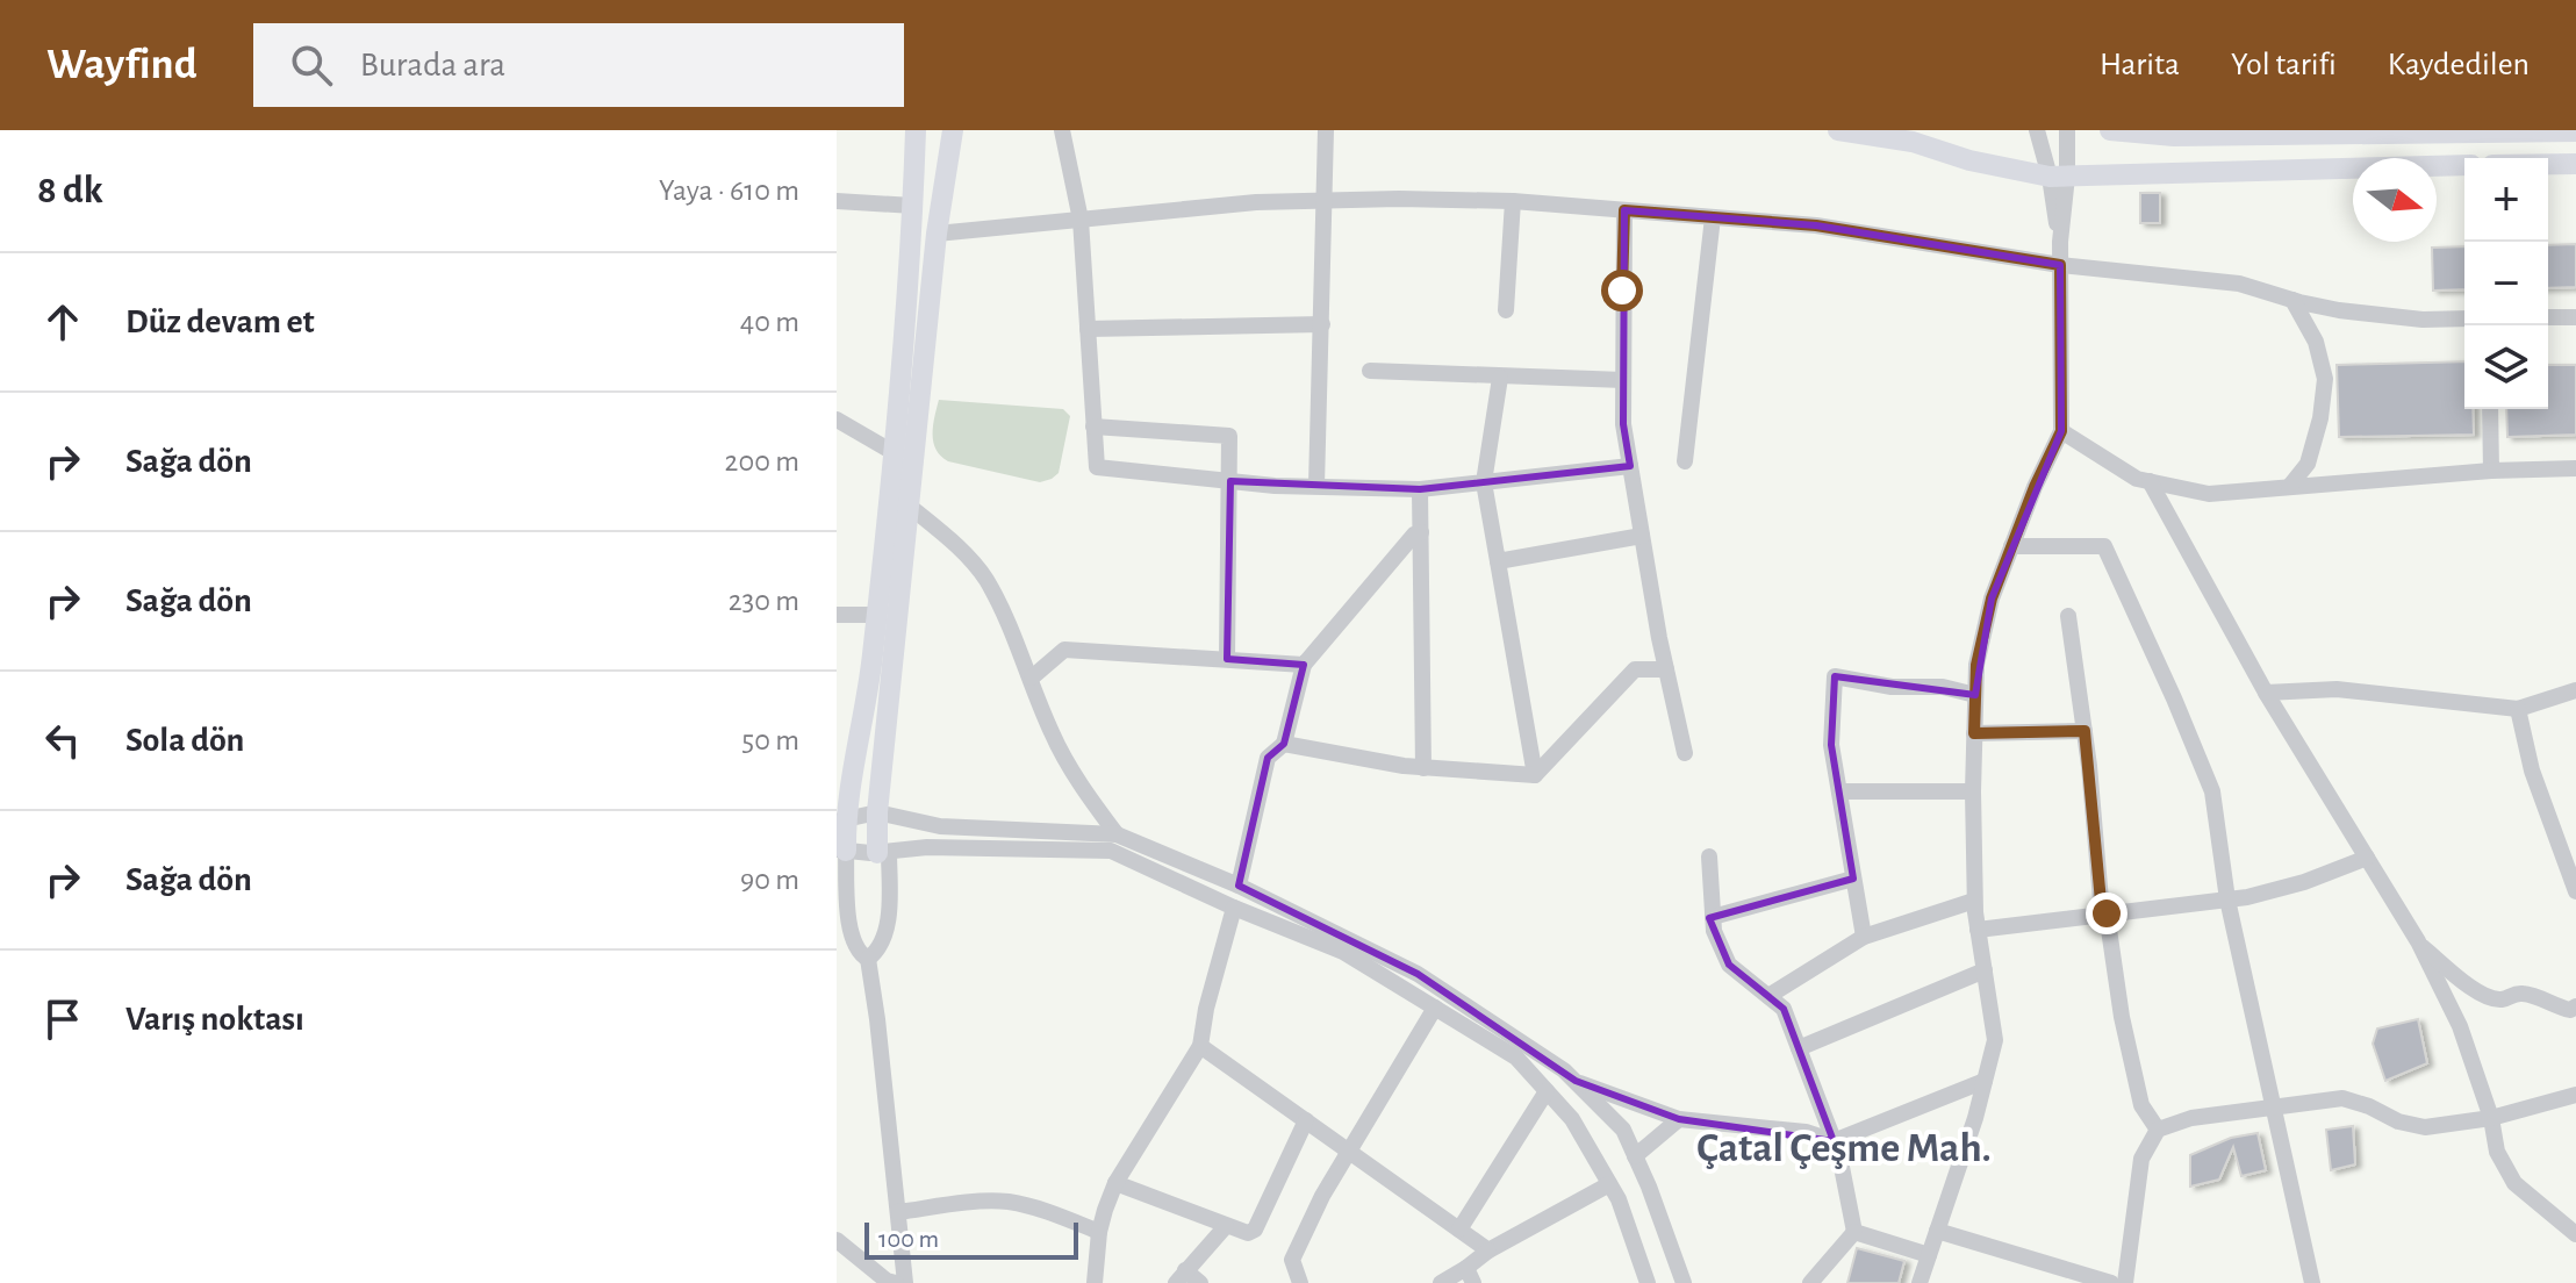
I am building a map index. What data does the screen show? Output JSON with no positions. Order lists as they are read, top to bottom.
{
  "districts": ["Çatal Çeşme Mah."],
  "scale_bar": "100 m",
  "north": "right",
  "page": {
    "header": "Wayfind",
    "search": "Burada ara",
    "nav": ["Harita", "Yol tarifi", "Kaydedilen"],
    "heading": ["8 dk", "Yaya · 610 m"],
    "map_buttons": ["+", "−"],
    "list": [
      ["Düz devam et", "40 m"],
      ["Sağa dön", "200 m"],
      ["Sağa dön", "230 m"],
      ["Sola dön", "50 m"],
      ["Sağa dön", "90 m"],
      "Varış noktası"
    ],
    "scale": "100 m"
  }
}
